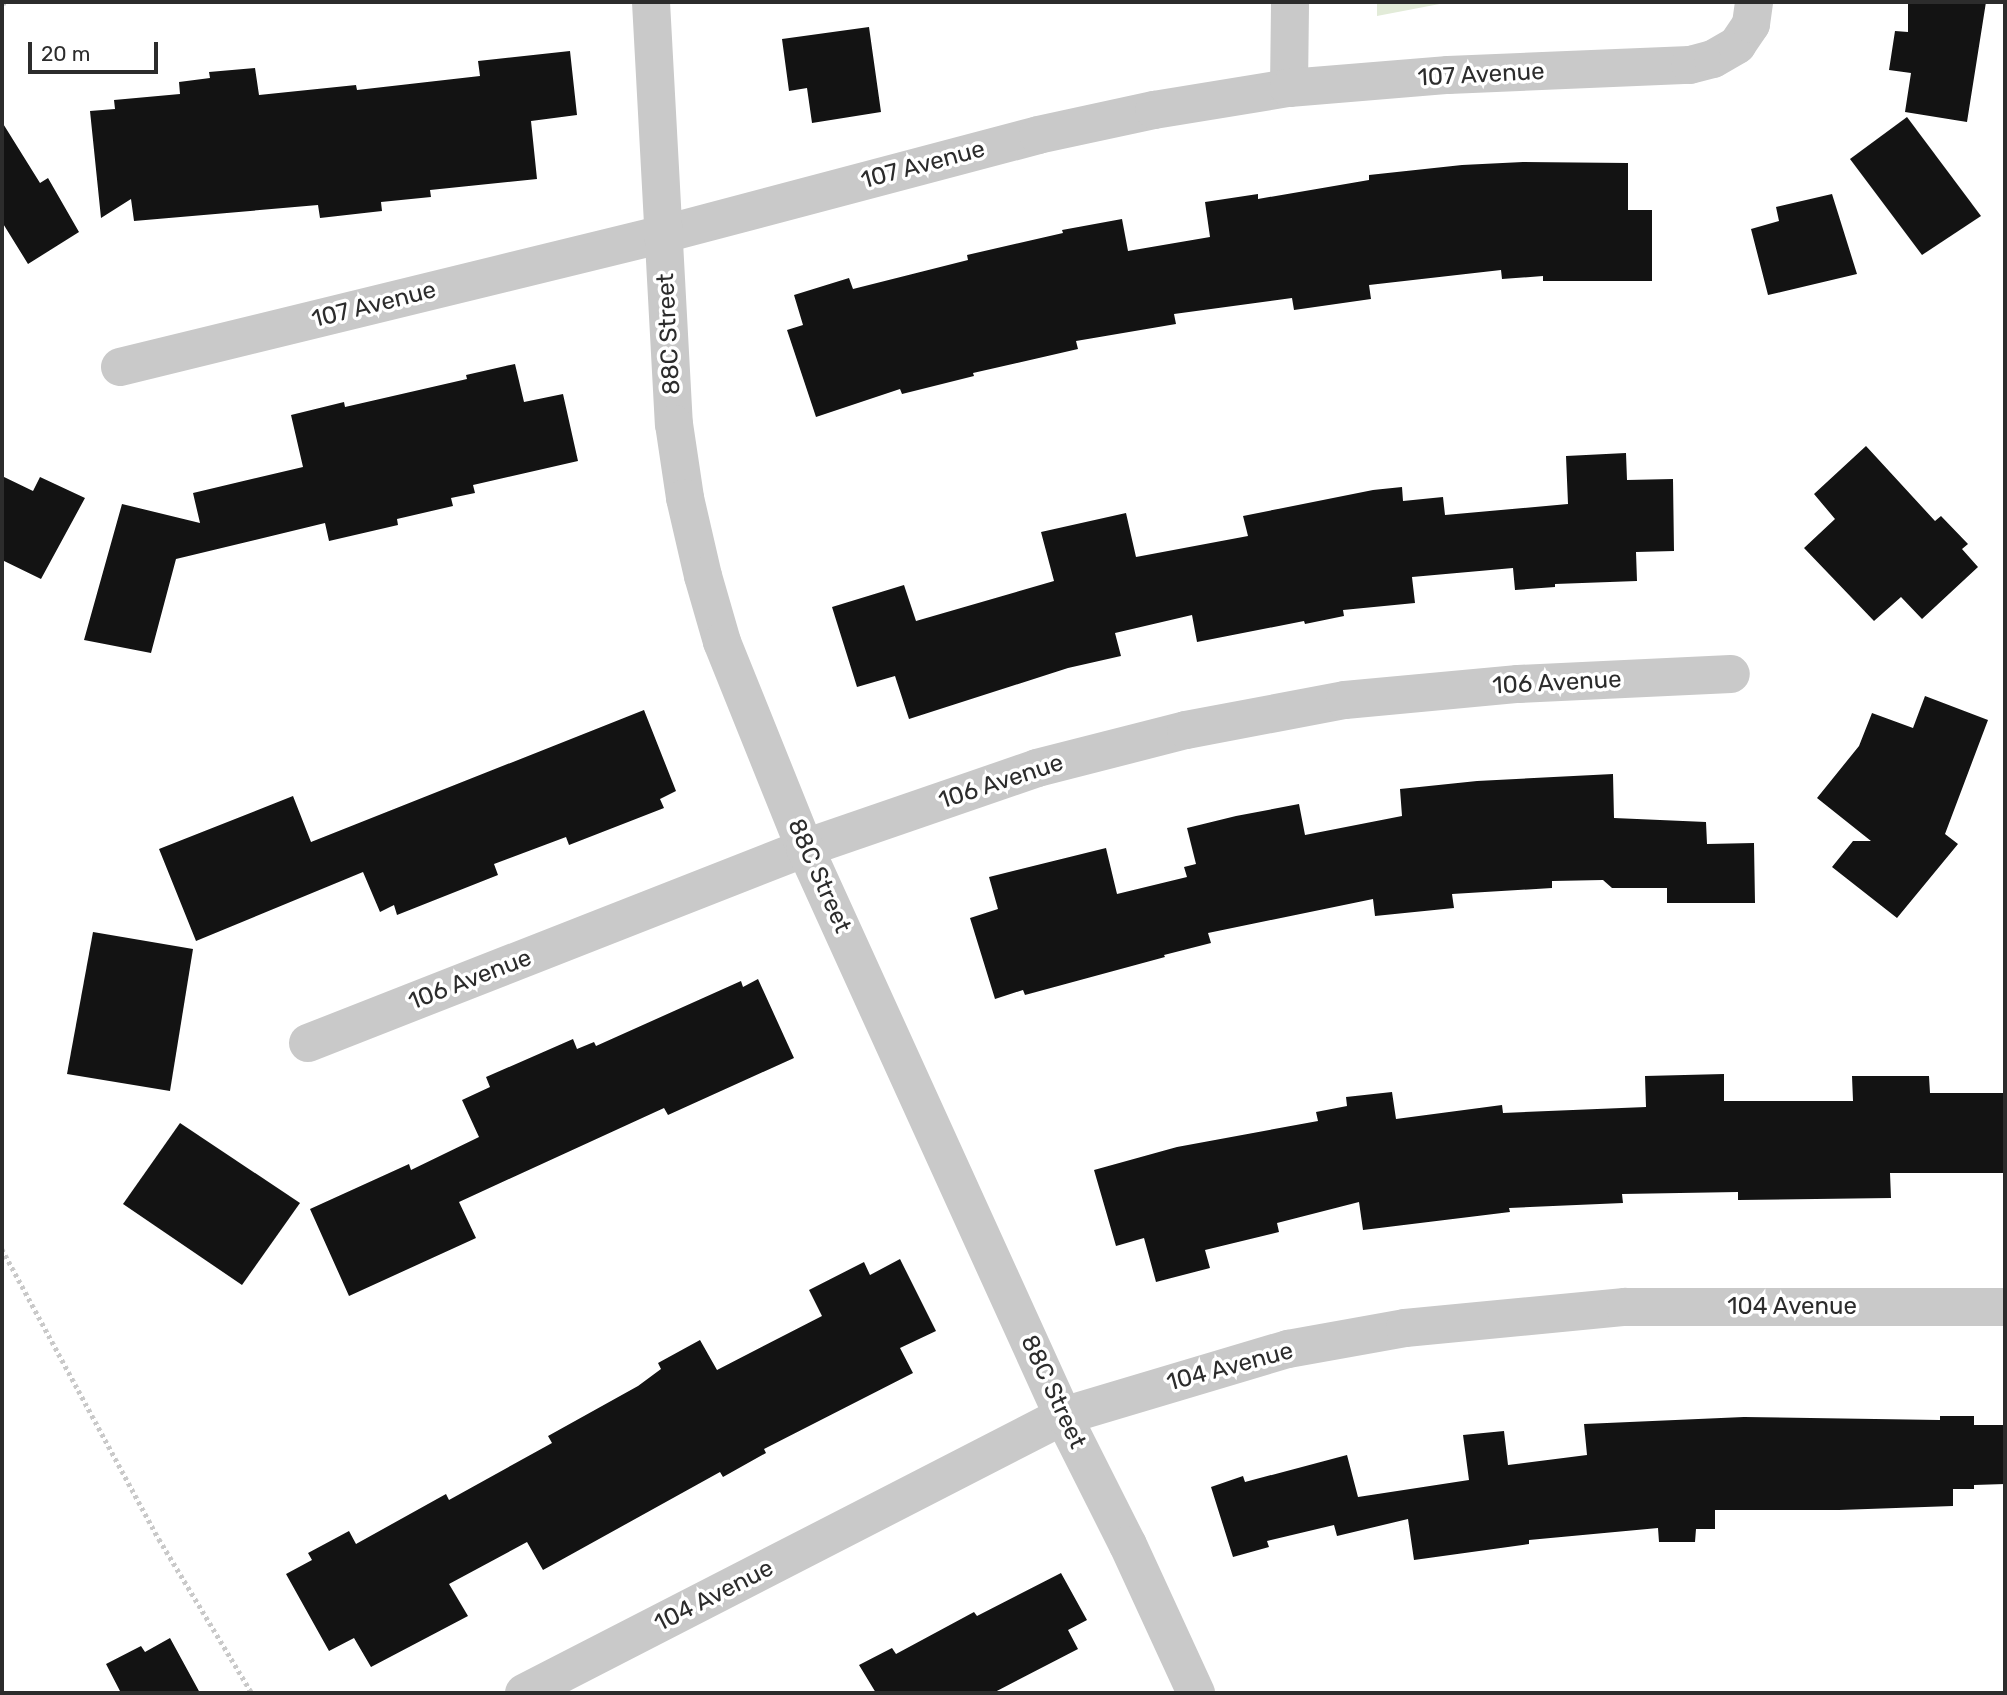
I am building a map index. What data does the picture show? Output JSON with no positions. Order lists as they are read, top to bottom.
{
  "streets": {
    "street": [
      "107 Avenue",
      "88C Street",
      "106 Avenue",
      "104 Avenue"
    ]
  },
  "crossings": [
    ["107 Avenue", "88C Street"],
    ["88C Street", "106 Avenue"],
    ["88C Street", "104 Avenue"]
  ],
  "scale_bar": "20 m"
}
